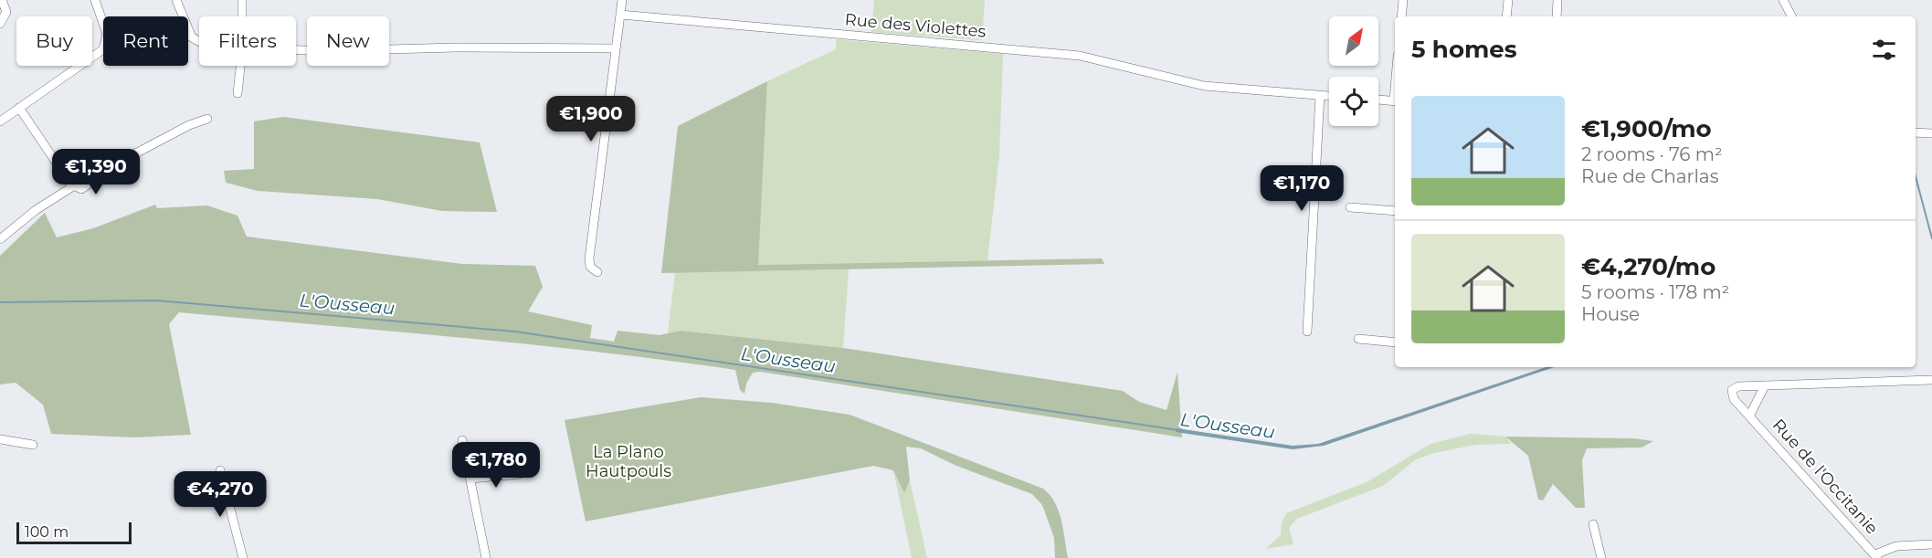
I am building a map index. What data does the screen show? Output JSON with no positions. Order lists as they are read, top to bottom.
{
  "streets": {
    "street": ["Rue des Violettes", "Rue de l'Occitanie"]
  },
  "water": ["L'Ousseau"],
  "parks": ["La Plano Hautpouls"],
  "scale_bar": "100 m",
  "north": "top right",
  "page": {
    "chip": [
      "Buy",
      "Rent",
      "Filters",
      "New"
    ],
    "heading": "5 homes",
    "list": [
      {
        "name": "€1,900/mo",
        "note": "2 rooms · 76 m² · Rue de Charlas"
      },
      {
        "name": "€4,270/mo",
        "note": "5 rooms · 178 m² · House"
      }
    ],
    "price": [
      "€1,900",
      "€1,390",
      "€1,170",
      "€1,780",
      "€4,270"
    ],
    "scale": "100 m"
  }
}
